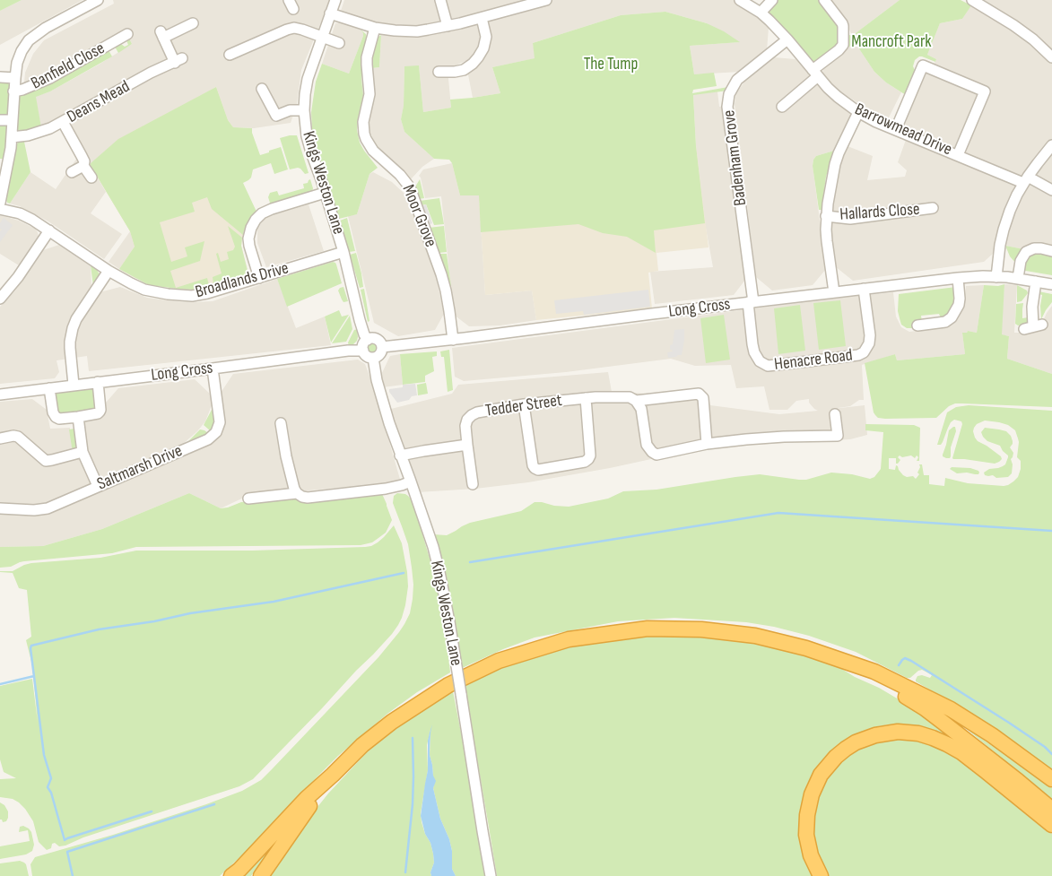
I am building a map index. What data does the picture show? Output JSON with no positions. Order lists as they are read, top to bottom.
{
  "streets": {
    "street": [
      "Banfield Close",
      "Deans Mead",
      "Barrowmead Drive",
      "Badenham Grove",
      "Kings Weston Lane",
      "Hallards Close",
      "Moor Grove",
      "Broadlands Drive",
      "Long Cross",
      "Henacre Road",
      "Tedder Street",
      "Saltmarsh Drive"
    ]
  },
  "crossings": [
    ["Barrowmead Drive", "Badenham Grove"],
    ["Badenham Grove", "Long Cross"],
    ["Badenham Grove", "Henacre Road"],
    ["Kings Weston Lane", "Broadlands Drive"],
    ["Kings Weston Lane", "Long Cross"],
    ["Moor Grove", "Long Cross"],
    ["Long Cross", "Henacre Road"],
    ["Long Cross", "Saltmarsh Drive"]
  ],
  "parks": ["Mancroft Park", "The Tump"]
}
